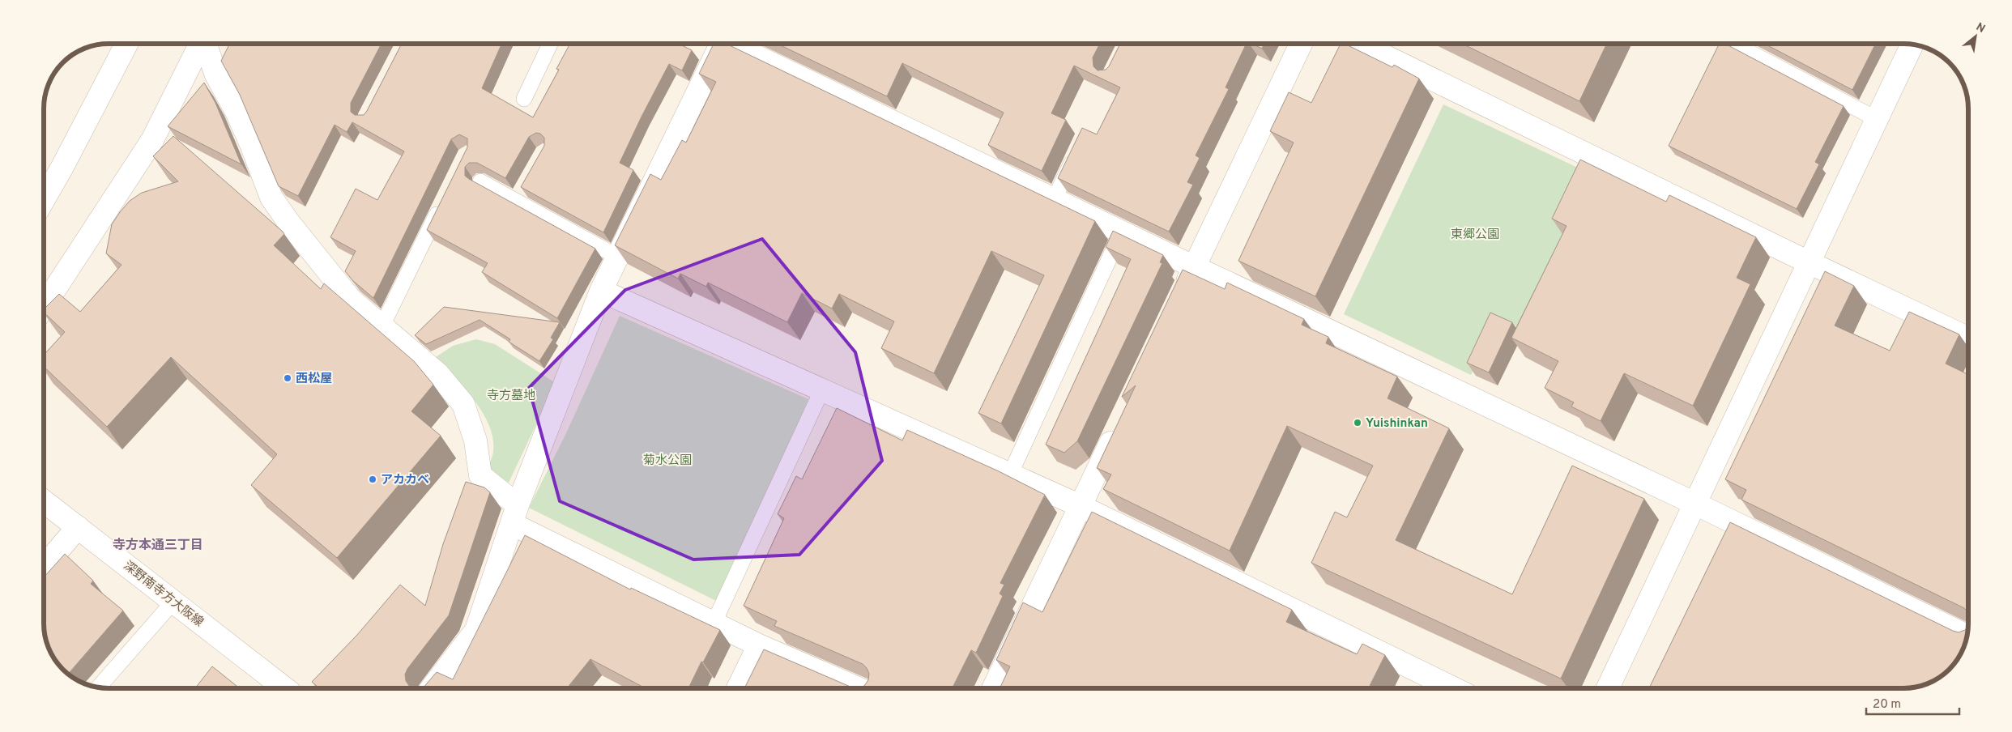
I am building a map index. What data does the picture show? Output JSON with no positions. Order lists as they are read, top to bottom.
{
  "streets": {
    "street": ["深野南寺方大阪線"]
  },
  "districts": ["寺方本通三丁目"],
  "parks": ["東郷公園", "寺方墓地", "菊水公園"],
  "places": ["西松屋", "Yuishinkan", "アカカベ"],
  "scale_bar": "20 m",
  "north": "top right"
}
